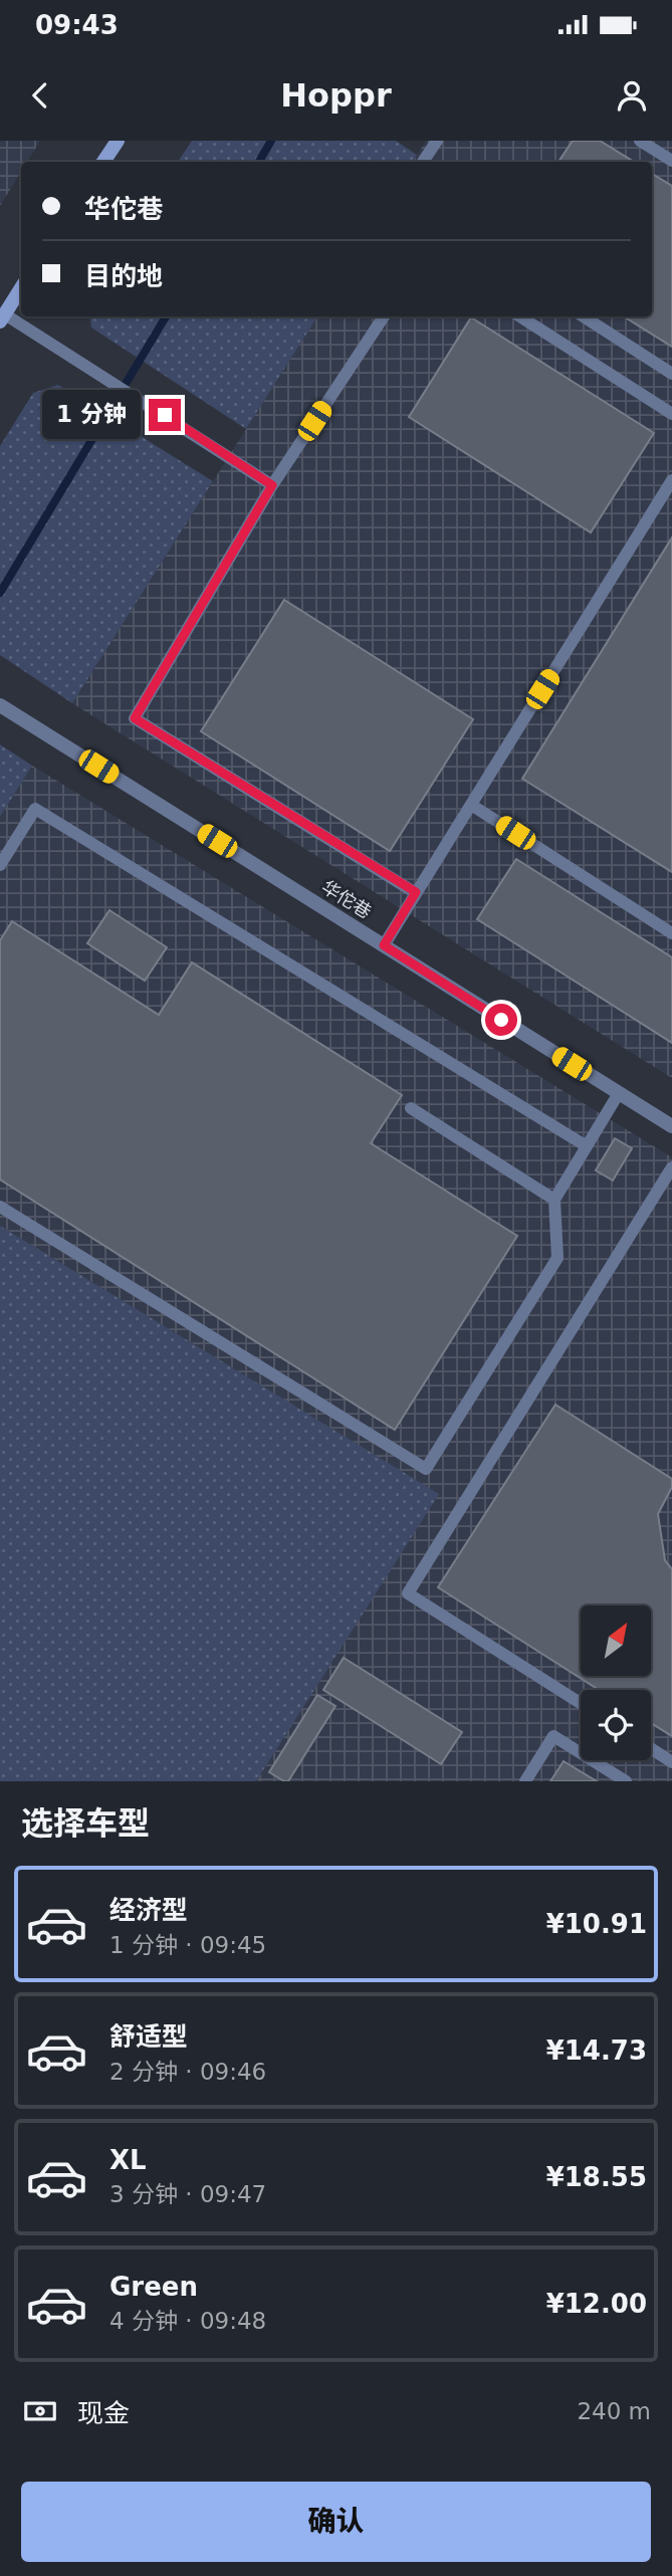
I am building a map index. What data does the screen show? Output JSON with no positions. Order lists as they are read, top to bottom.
{
  "streets": {
    "street": ["华佗巷"]
  },
  "north": "top right",
  "page": {
    "status": "09:43",
    "header": "Hoppr",
    "banner": ["华佗巷", "目的地"],
    "bubble": "1 分钟",
    "heading": "选择车型",
    "list": [
      {
        "name": "经济型",
        "note": "1 分钟 · 09:45",
        "value": "¥10.91"
      },
      {
        "name": "舒适型",
        "note": "2 分钟 · 09:46",
        "value": "¥14.73"
      },
      {
        "name": "XL",
        "note": "3 分钟 · 09:47",
        "value": "¥18.55"
      },
      {
        "name": "Green",
        "note": "4 分钟 · 09:48",
        "value": "¥12.00"
      }
    ],
    "pay": ["现金", "240 m"],
    "buttons": "确认"
  }
}
